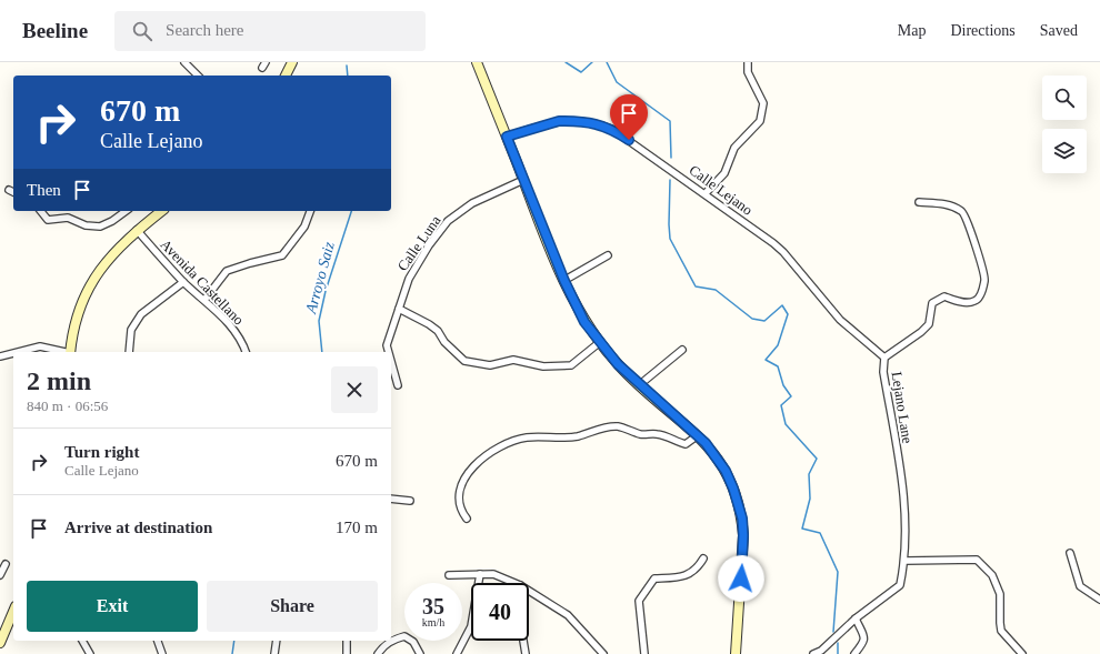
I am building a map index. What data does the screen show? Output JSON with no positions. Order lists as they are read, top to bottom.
{
  "streets": {
    "street": [
      "Calle Lejano",
      "Calle Luna",
      "Avenida Castellano",
      "Lejano Lane"
    ]
  },
  "crossings": [
    ["Calle Lejano", "Lejano Lane"]
  ],
  "water": ["Arroyo Saiz"],
  "page": {
    "header": "Beeline",
    "search": "Search here",
    "nav": ["Map", "Directions", "Saved"],
    "turn": ["670 m", "Calle Lejano"],
    "then": "Then",
    "heading": ["2 min", "840 m · 06:56"],
    "list": [
      {
        "name": "Turn right",
        "note": "Calle Lejano",
        "value": "670 m"
      },
      {
        "name": "Arrive at destination",
        "value": "170 m"
      }
    ],
    "buttons": ["Exit", "Share"],
    "speed": "35 km/h",
    "limit": "40"
  }
}
